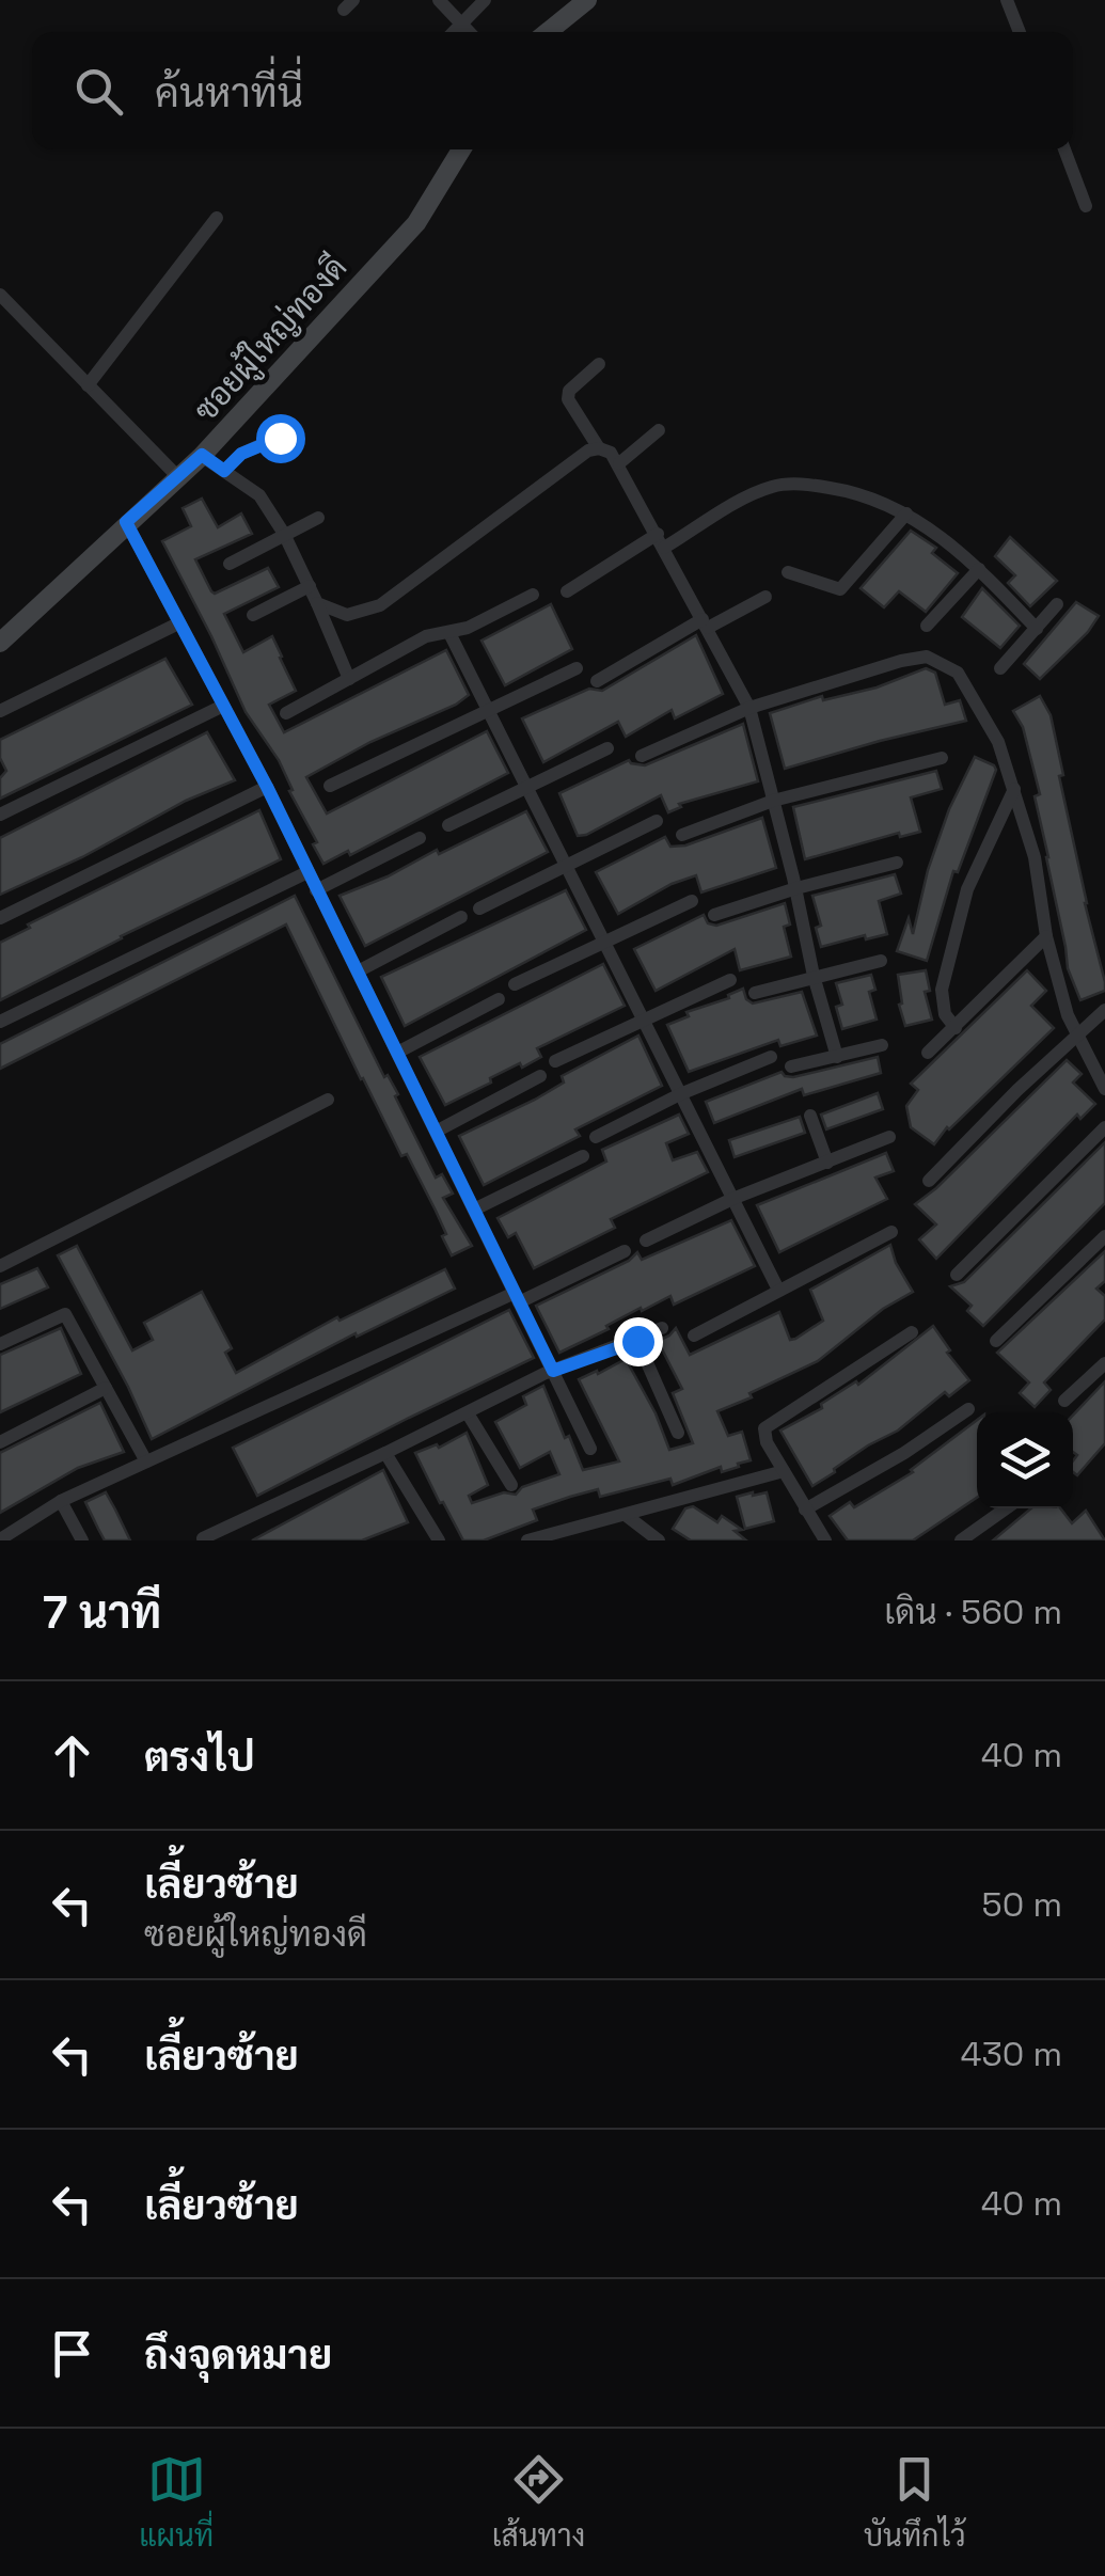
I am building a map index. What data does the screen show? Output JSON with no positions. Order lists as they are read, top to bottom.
{
  "streets": {
    "street": ["ซอยผู้ใหญ่ทองดี"]
  },
  "page": {
    "search": "ค้นหาที่นี่",
    "heading": ["7 นาที", "เดิน · 560 m"],
    "list": [
      ["ตรงไป", "40 m"],
      ["เลี้ยวซ้าย", "ซอยผู้ใหญ่ทองดี", "50 m"],
      ["เลี้ยวซ้าย", "430 m"],
      ["เลี้ยวซ้าย", "40 m"],
      "ถึงจุดหมาย"
    ],
    "nav": ["แผนที่", "เส้นทาง", "บันทึกไว้"]
  }
}
